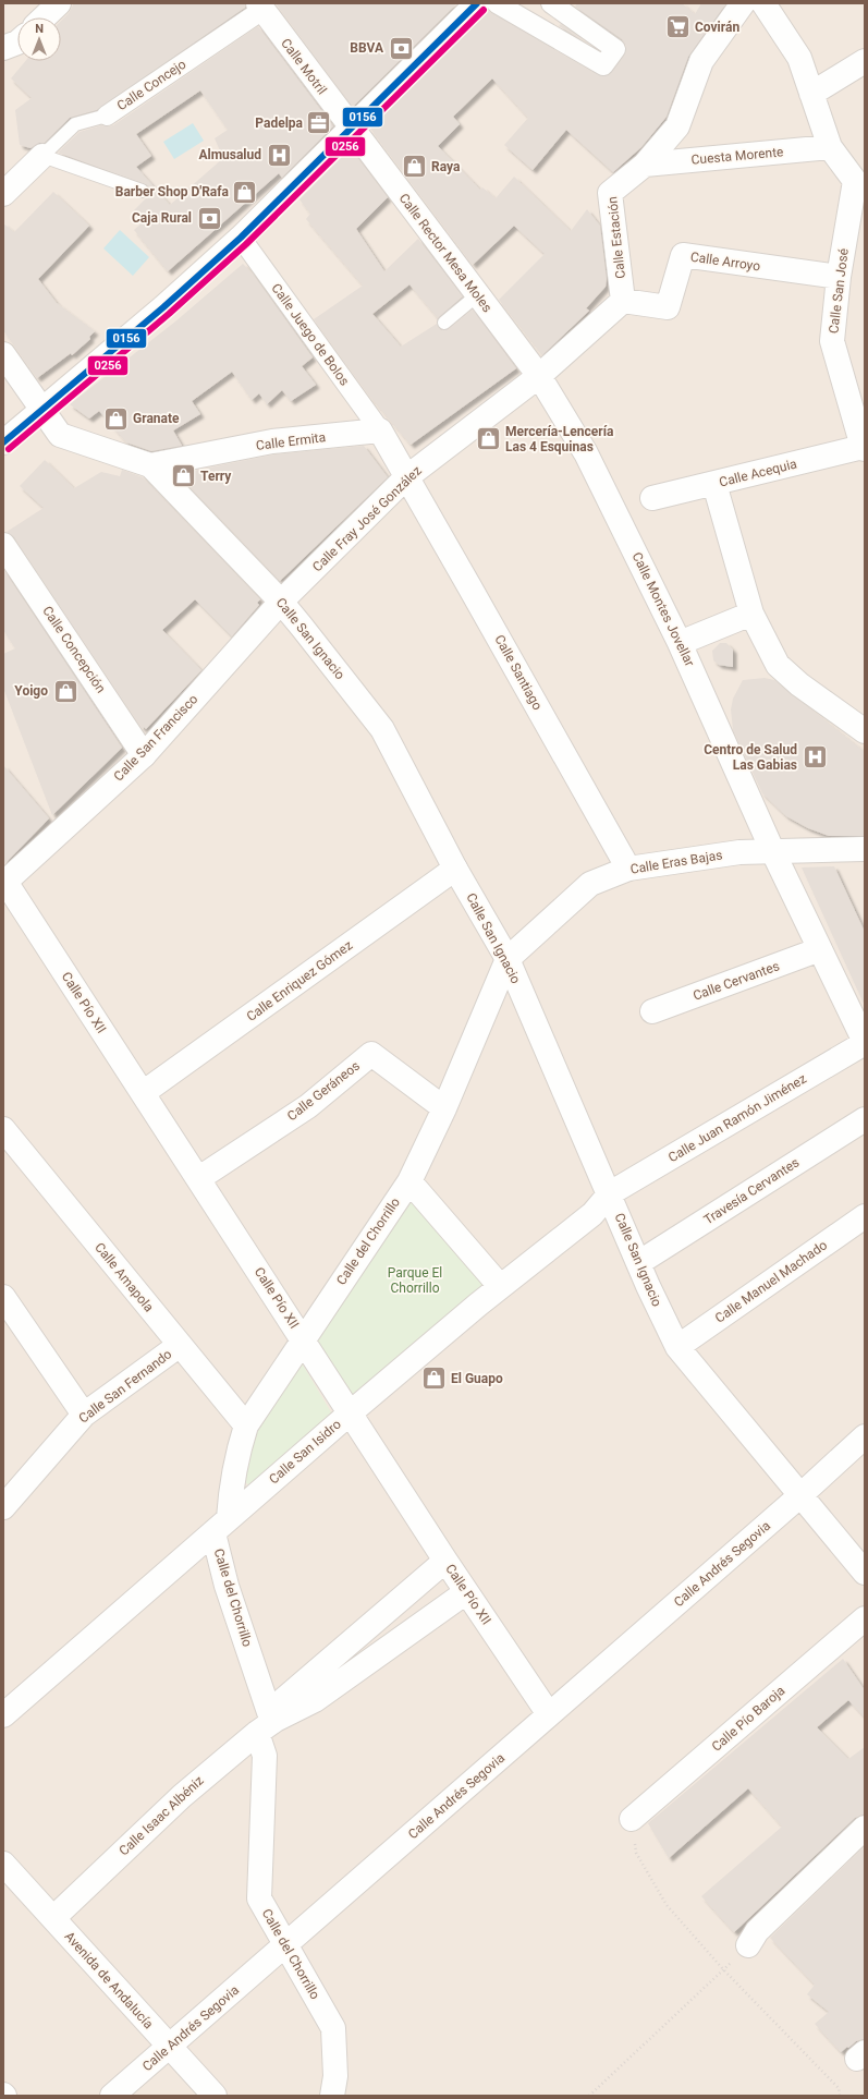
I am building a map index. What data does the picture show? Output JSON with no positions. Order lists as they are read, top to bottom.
{
  "streets": {
    "street": [
      "Calle Motril",
      "Calle Concejo",
      "Cuesta Morente",
      "Calle Estación",
      "Calle Rector Mesa Moles",
      "Calle Arroyo",
      "Calle San José",
      "Calle Juego de Bolos",
      "Calle Ermita",
      "Calle Acequia",
      "Calle Fray José González",
      "Calle Montes Jovellar",
      "Calle San Ignacio",
      "Calle Concepción",
      "Calle Santiago",
      "Calle San Francisco",
      "Calle Eras Bajas",
      "Calle Enriquez Gómez",
      "Calle Cervantes",
      "Calle Pío XII",
      "Calle Geráneos",
      "Calle Juan Ramón Jiménez",
      "Travesía Cervantes",
      "Calle del Chorrillo",
      "Calle Amapola",
      "Calle Manuel Machado",
      "Calle San Fernando",
      "Calle San Isidro",
      "Calle Andrés Segovia",
      "Calle Pío Baroja",
      "Calle Isaac Albéniz",
      "Avenida de Andalucía"
    ]
  },
  "crossings": [
    ["Calle Motril", "Calle Concejo"],
    ["Calle Motril", "Calle Rector Mesa Moles"],
    ["Cuesta Morente", "Calle Estación"],
    ["Calle Estación", "Calle Arroyo"],
    ["Calle Rector Mesa Moles", "Calle Fray José González"],
    ["Calle Rector Mesa Moles", "Calle Montes Jovellar"],
    ["Calle Arroyo", "Calle San José"],
    ["Calle San José", "Calle Acequia"],
    ["Calle Juego de Bolos", "Calle Ermita"],
    ["Calle Ermita", "Calle San Ignacio"],
    ["Calle Fray José González", "Calle Montes Jovellar"],
    ["Calle Fray José González", "Calle San Ignacio"],
    ["Calle Fray José González", "Calle Santiago"],
    ["Calle Fray José González", "Calle San Francisco"],
    ["Calle Montes Jovellar", "Calle Eras Bajas"],
    ["Calle San Ignacio", "Calle San Francisco"],
    ["Calle San Ignacio", "Calle Eras Bajas"],
    ["Calle San Ignacio", "Calle Enriquez Gómez"],
    ["Calle San Ignacio", "Calle Juan Ramón Jiménez"],
    ["Calle San Ignacio", "Travesía Cervantes"],
    ["Calle San Ignacio", "Calle del Chorrillo"],
    ["Calle San Ignacio", "Calle Manuel Machado"],
    ["Calle San Ignacio", "Calle San Isidro"],
    ["Calle San Ignacio", "Calle Andrés Segovia"],
    ["Calle Concepción", "Calle San Francisco"],
    ["Calle Santiago", "Calle Eras Bajas"],
    ["Calle San Francisco", "Calle Pío XII"],
    ["Calle Eras Bajas", "Calle del Chorrillo"],
    ["Calle Enriquez Gómez", "Calle Pío XII"],
    ["Calle Pío XII", "Calle Geráneos"],
    ["Calle Pío XII", "Calle del Chorrillo"],
    ["Calle Pío XII", "Calle San Isidro"],
    ["Calle Pío XII", "Calle Andrés Segovia"],
    ["Calle Pío XII", "Calle Isaac Albéniz"],
    ["Calle Geráneos", "Calle del Chorrillo"],
    ["Calle Juan Ramón Jiménez", "Calle San Isidro"],
    ["Calle del Chorrillo", "Calle Amapola"],
    ["Calle del Chorrillo", "Calle San Isidro"],
    ["Calle del Chorrillo", "Calle Andrés Segovia"],
    ["Calle del Chorrillo", "Calle Isaac Albéniz"],
    ["Calle Amapola", "Calle San Fernando"],
    ["Calle Andrés Segovia", "Avenida de Andalucía"],
    ["Calle Isaac Albéniz", "Avenida de Andalucía"]
  ],
  "parks": ["Parque El Chorrillo"],
  "places": {
    "supermarket": ["Covirán"],
    "bank": ["BBVA", "Caja Rural"],
    "office": ["Padelpa"],
    "hospital": ["Almusalud", "Centro de Salud Las Gabias"],
    "shop": [
      "Raya",
      "Barber Shop D'Rafa",
      "Granate",
      "Mercería-Lencería Las 4 Esquinas",
      "Terry",
      "Yoigo",
      "El Guapo"
    ]
  },
  "lines": ["transit line 0156", "transit line 0256"],
  "north": "top"
}
